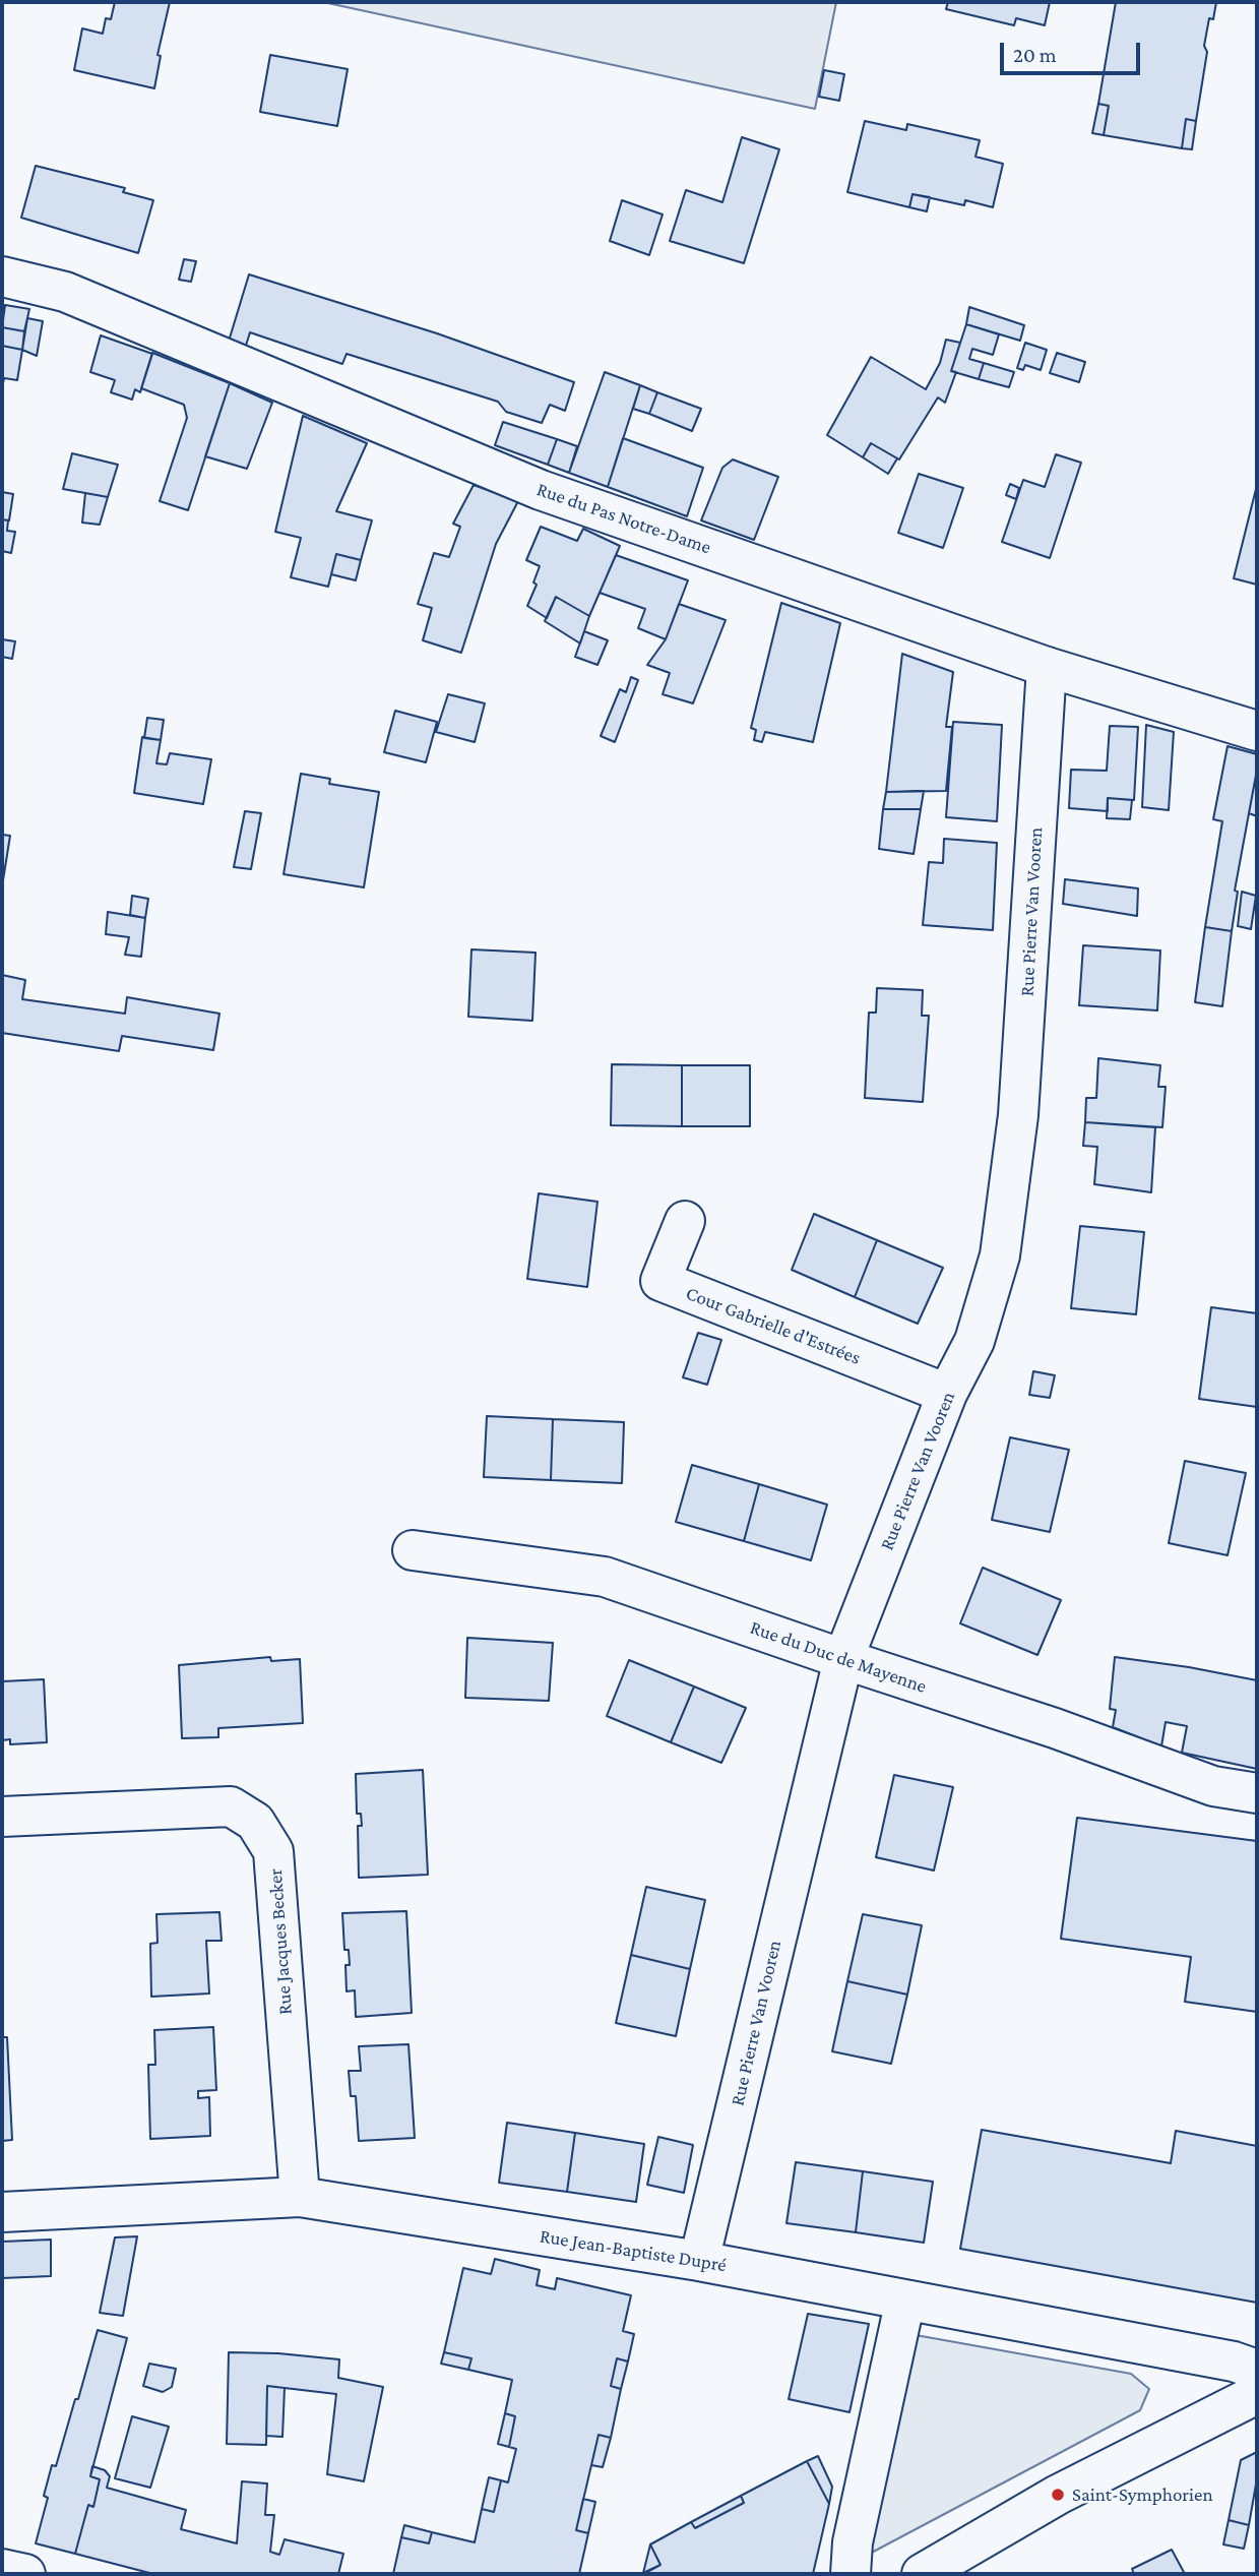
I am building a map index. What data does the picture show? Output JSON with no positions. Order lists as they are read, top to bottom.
{
  "streets": {
    "street": [
      "Rue du Pas Notre-Dame",
      "Rue Pierre Van Vooren",
      "Cour Gabrielle d'Estrées",
      "Rue du Duc de Mayenne",
      "Rue Jacques Becker",
      "Rue Jean-Baptiste Dupré"
    ]
  },
  "crossings": [
    ["Rue du Pas Notre-Dame", "Rue Pierre Van Vooren"],
    ["Rue Pierre Van Vooren", "Cour Gabrielle d'Estrées"],
    ["Rue Pierre Van Vooren", "Rue du Duc de Mayenne"],
    ["Rue Pierre Van Vooren", "Rue Jean-Baptiste Dupré"],
    ["Rue Jacques Becker", "Rue Jean-Baptiste Dupré"]
  ],
  "places": ["Saint-Symphorien"],
  "scale_bar": "20 m"
}
